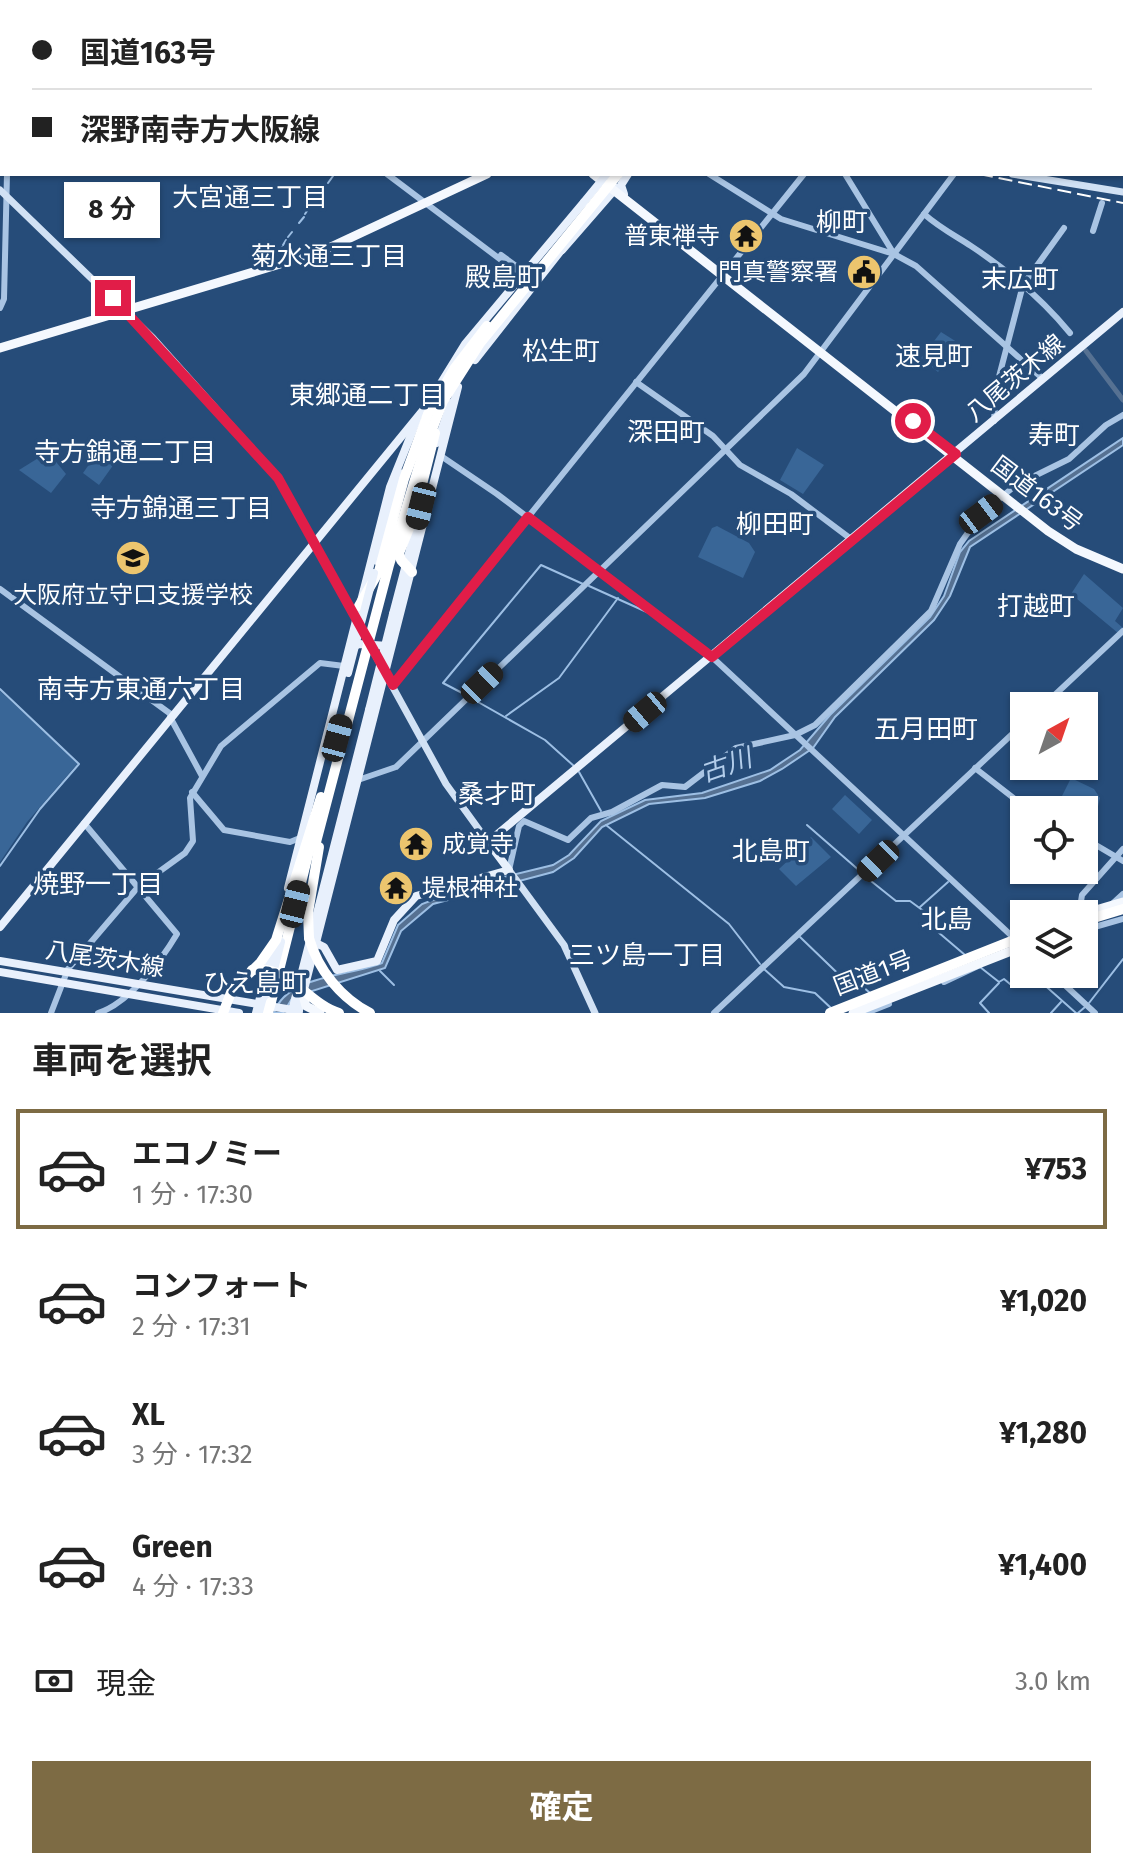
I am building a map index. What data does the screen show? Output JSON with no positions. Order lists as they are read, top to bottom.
{
  "streets": {
    "highway": ["国道163号", "国道1号"],
    "main road": ["八尾茨木線"]
  },
  "crossings": [
    ["八尾茨木線", "国道163号"]
  ],
  "districts": [
    "大宮通三丁目",
    "柳町",
    "菊水通三丁目",
    "殿島町",
    "末広町",
    "松生町",
    "速見町",
    "東郷通二丁目",
    "深田町",
    "寿町",
    "寺方錦通二丁目",
    "寺方錦通三丁目",
    "柳田町",
    "打越町",
    "南寺方東通六丁目",
    "五月田町",
    "桑才町",
    "北島町",
    "焼野一丁目",
    "北島",
    "三ツ島一丁目",
    "ひえ島町"
  ],
  "water": ["古川"],
  "places": {
    "temple": ["普東禅寺", "成覚寺", "堤根神社"],
    "public building": ["門真警察署"],
    "school or university": ["大阪府立守口支援学校"]
  },
  "north": "top right",
  "page": {
    "banner": ["国道163号", "深野南寺方大阪線"],
    "bubble": "8 分",
    "heading": "車両を選択",
    "list": [
      {
        "name": "エコノミー",
        "note": "1 分 · 17:30",
        "value": "¥753"
      },
      {
        "name": "コンフォート",
        "note": "2 分 · 17:31",
        "value": "¥1,020"
      },
      {
        "name": "XL",
        "note": "3 分 · 17:32",
        "value": "¥1,280"
      },
      {
        "name": "Green",
        "note": "4 分 · 17:33",
        "value": "¥1,400"
      }
    ],
    "pay": ["現金", "3.0 km"],
    "buttons": "確定"
  }
}
